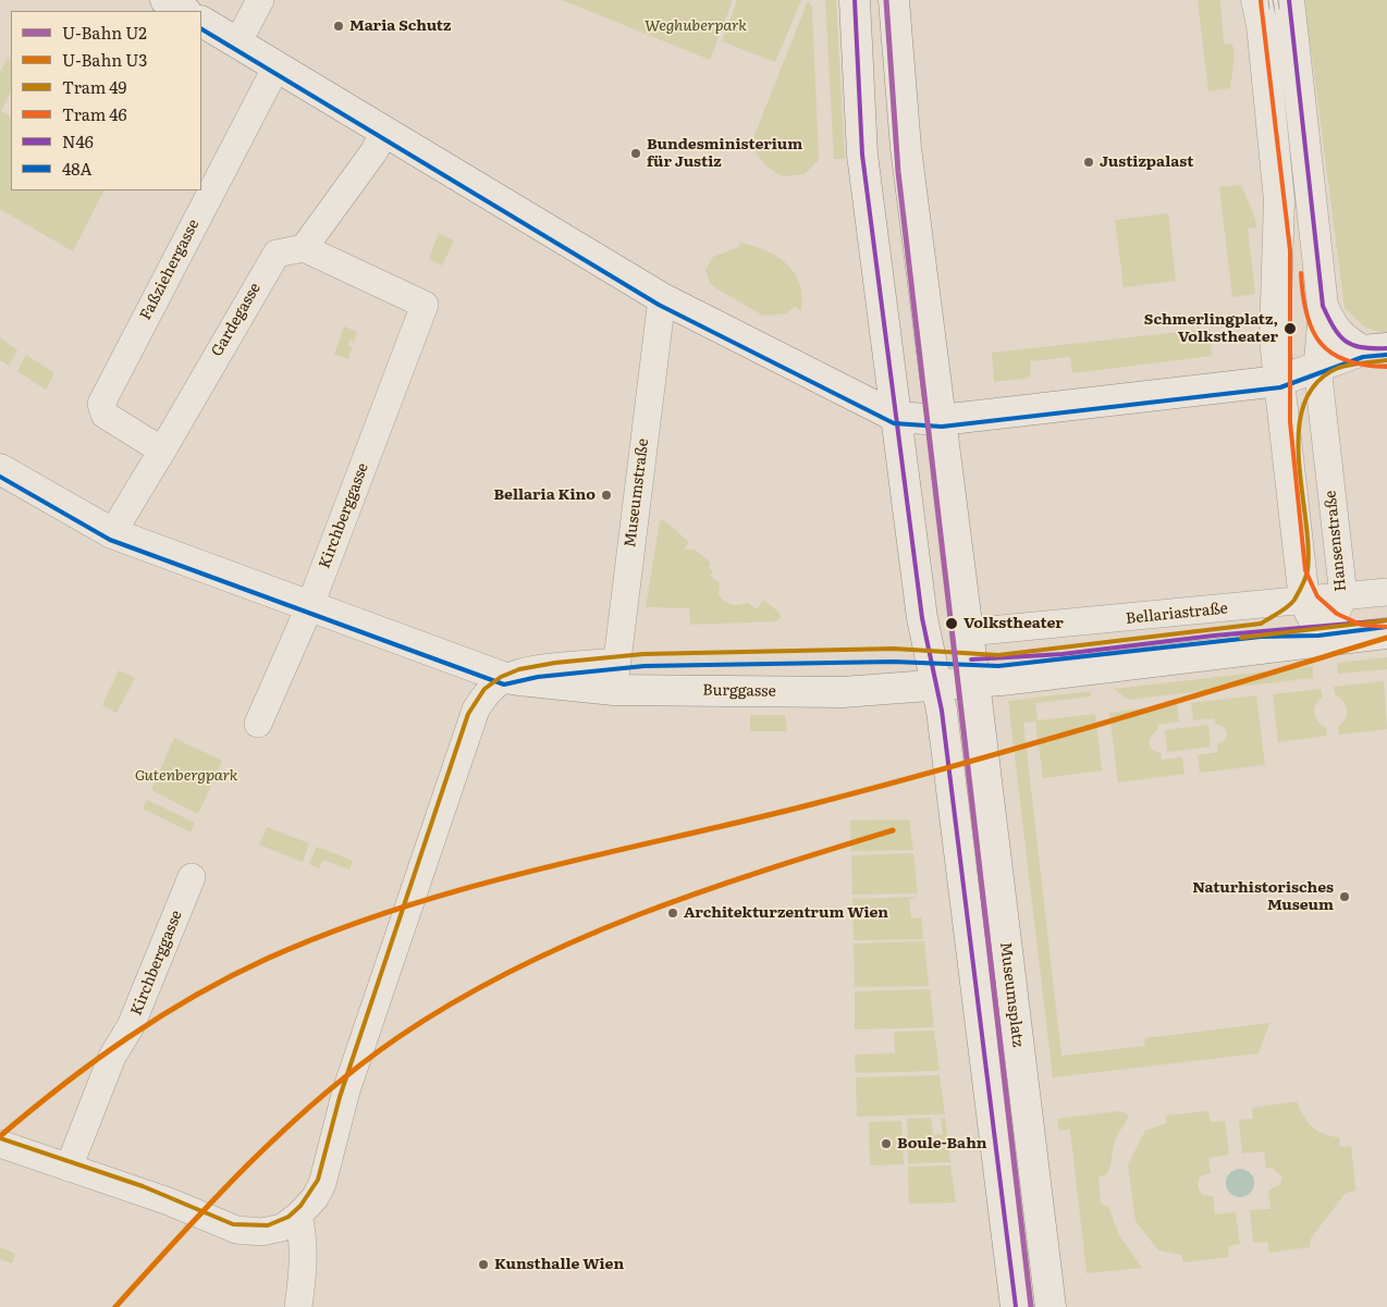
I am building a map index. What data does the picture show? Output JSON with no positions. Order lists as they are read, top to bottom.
{
  "streets": {
    "main road": ["Burggasse", "Museumsplatz"],
    "street": [
      "Faßziehergasse",
      "Gardegasse",
      "Museumstraße",
      "Kirchberggasse",
      "Hansenstraße",
      "Bellariastraße"
    ]
  },
  "crossings": [
    ["Faßziehergasse", "Gardegasse"],
    ["Gardegasse", "Kirchberggasse"],
    ["Gardegasse", "Burggasse"],
    ["Museumstraße", "Burggasse"],
    ["Kirchberggasse", "Burggasse"],
    ["Hansenstraße", "Bellariastraße"],
    ["Burggasse", "Museumsplatz"]
  ],
  "parks": ["Weghuberpark", "Gutenbergpark"],
  "places": [
    "Maria Schutz",
    "Bundesministerium für Justiz",
    "Justizpalast",
    "Schmerlingplatz, Volkstheater",
    "Bellaria Kino",
    "Volkstheater",
    "Naturhistorisches Museum",
    "Architekturzentrum Wien",
    "Boule-Bahn",
    "Kunsthalle Wien"
  ],
  "lines": [
    "metro line U2",
    "transit line N46",
    "tram line 46",
    "transit line 48A",
    "tram line 49",
    "metro line U3"
  ],
  "legend": [
    "U-Bahn U2",
    "U-Bahn U3",
    "Tram 49",
    "Tram 46",
    "N46",
    "48A"
  ]
}
